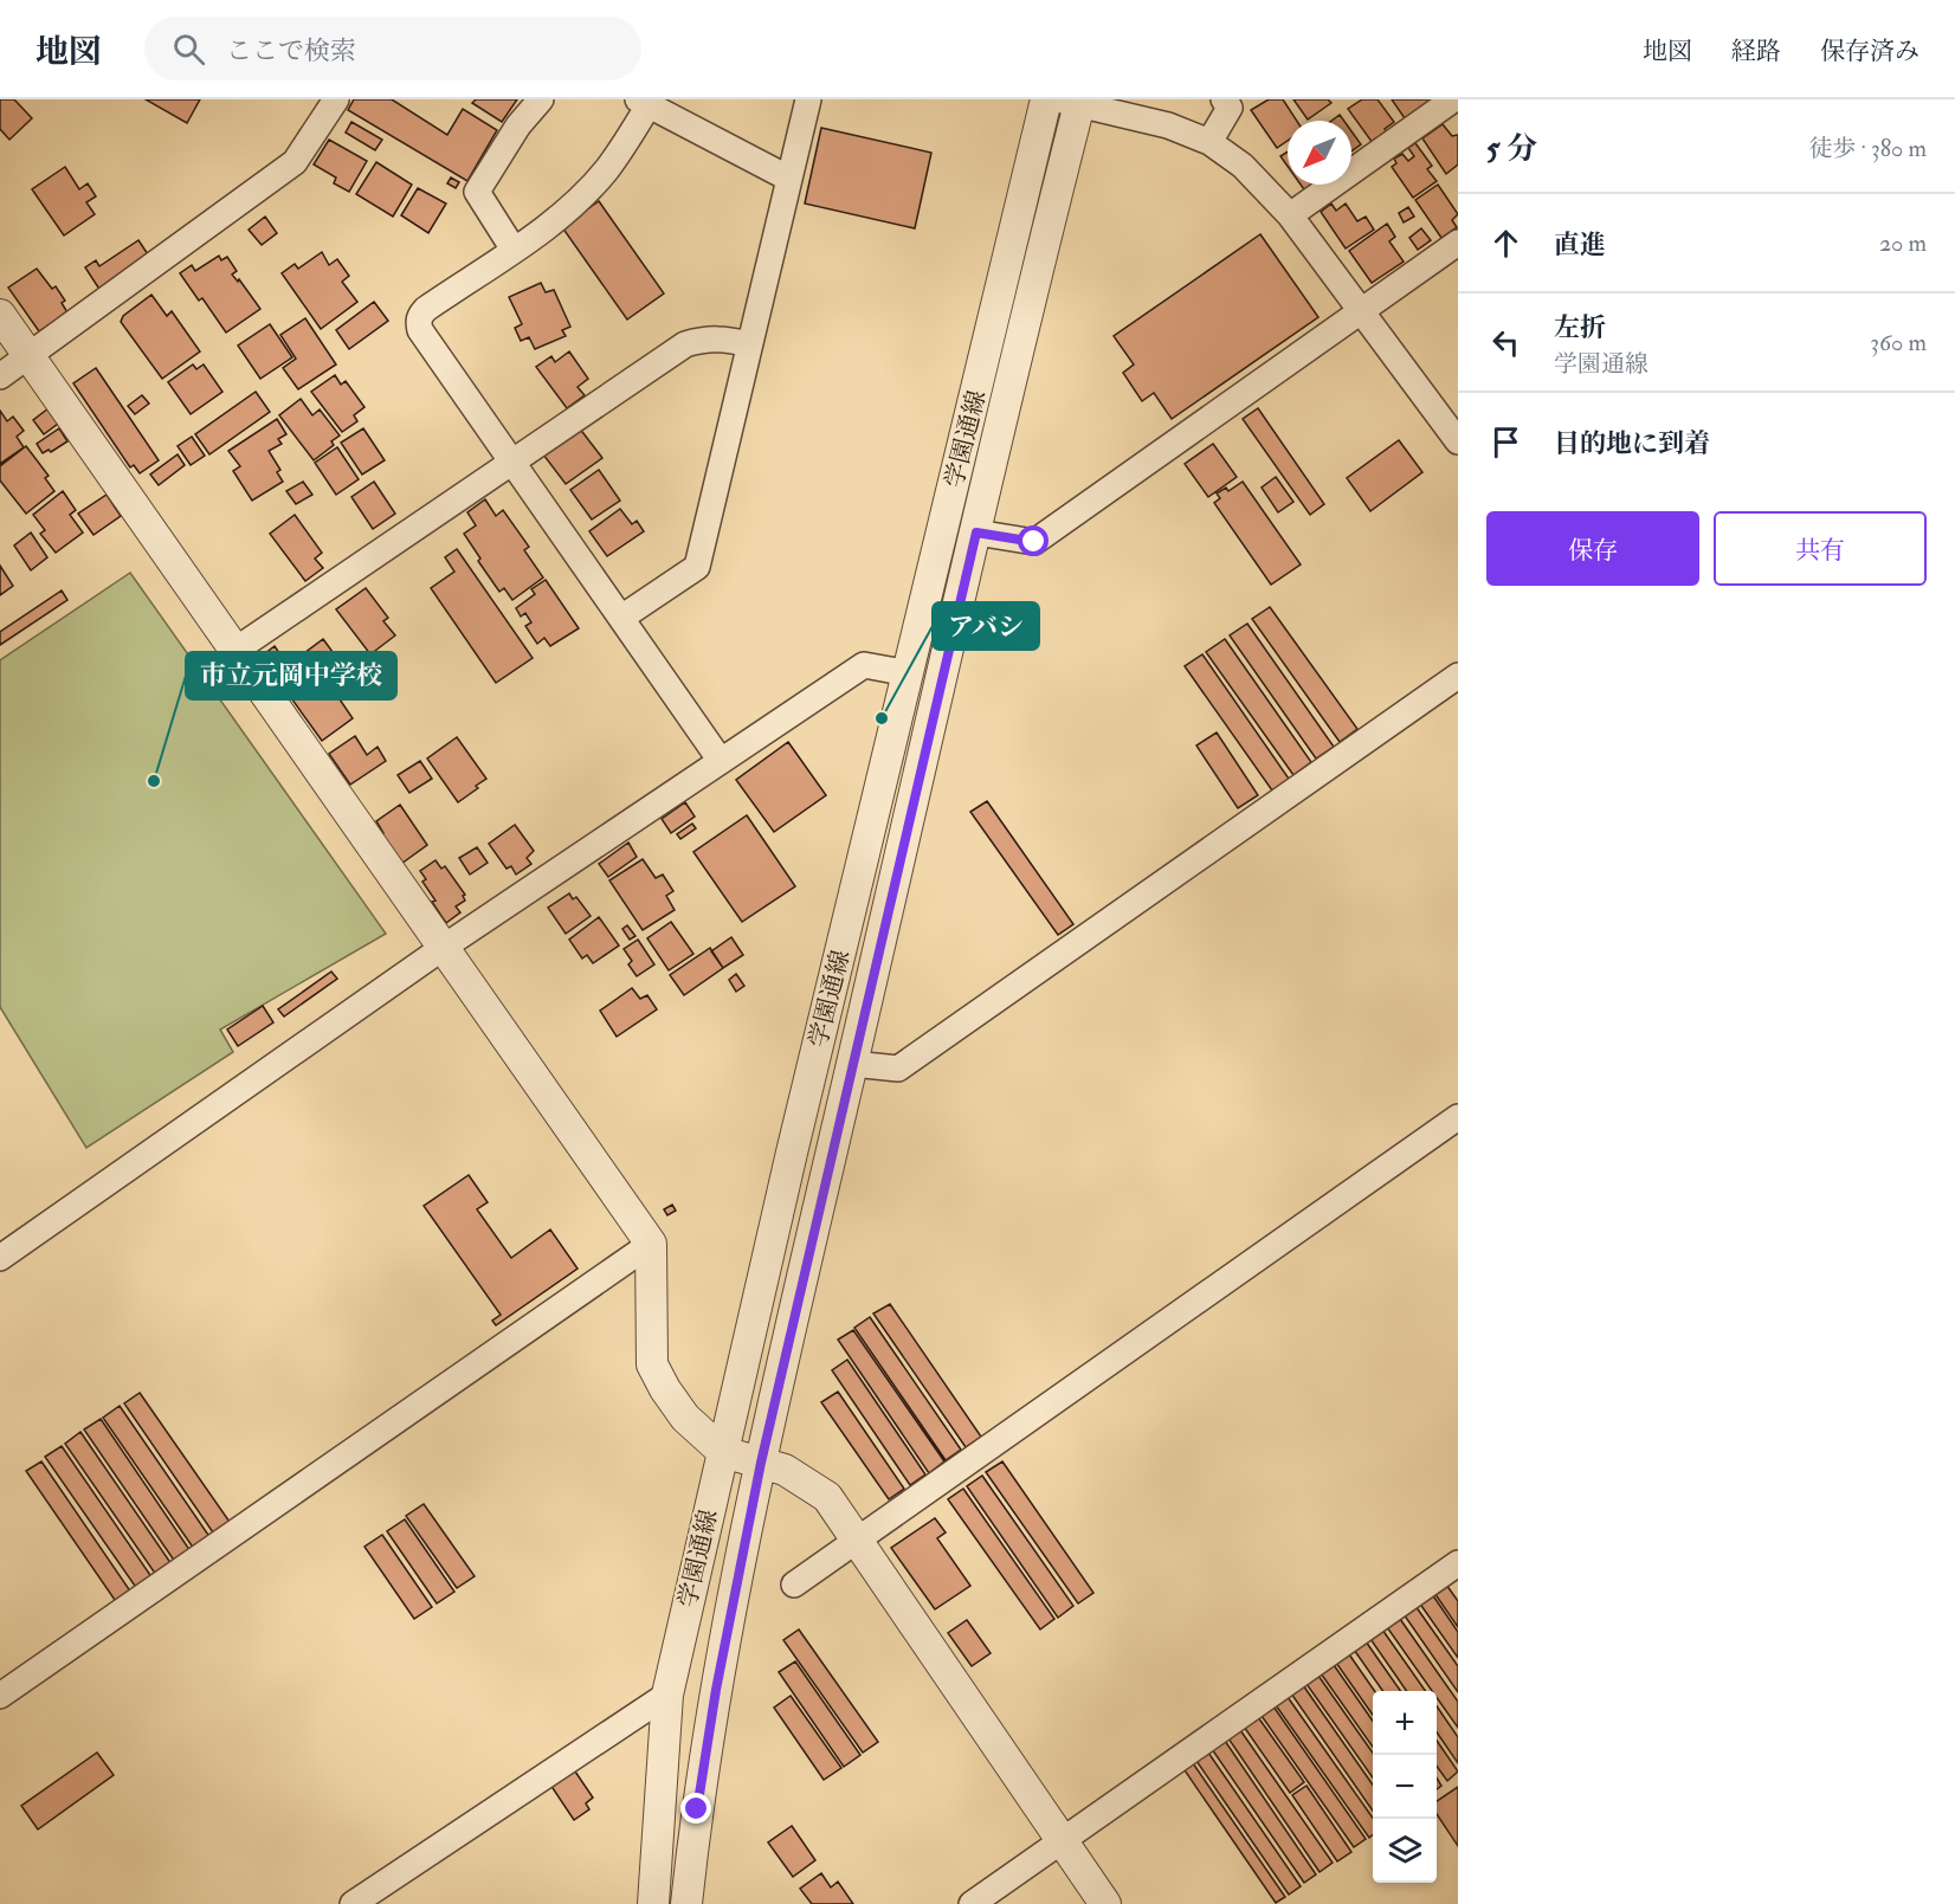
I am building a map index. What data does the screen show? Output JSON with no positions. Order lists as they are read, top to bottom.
{
  "streets": {
    "street": ["学園通線"]
  },
  "places": ["アバシ", "市立元岡中学校"],
  "north": "bottom left",
  "page": {
    "header": "地図",
    "search": "ここで検索",
    "nav": ["地図", "経路", "保存済み"],
    "heading": ["5 分", "徒歩 · 380 m"],
    "list": [
      ["直進", "20 m"],
      ["左折", "学園通線", "360 m"],
      "目的地に到着"
    ],
    "buttons": ["保存", "共有"],
    "map_buttons": ["+", "−"]
  }
}
